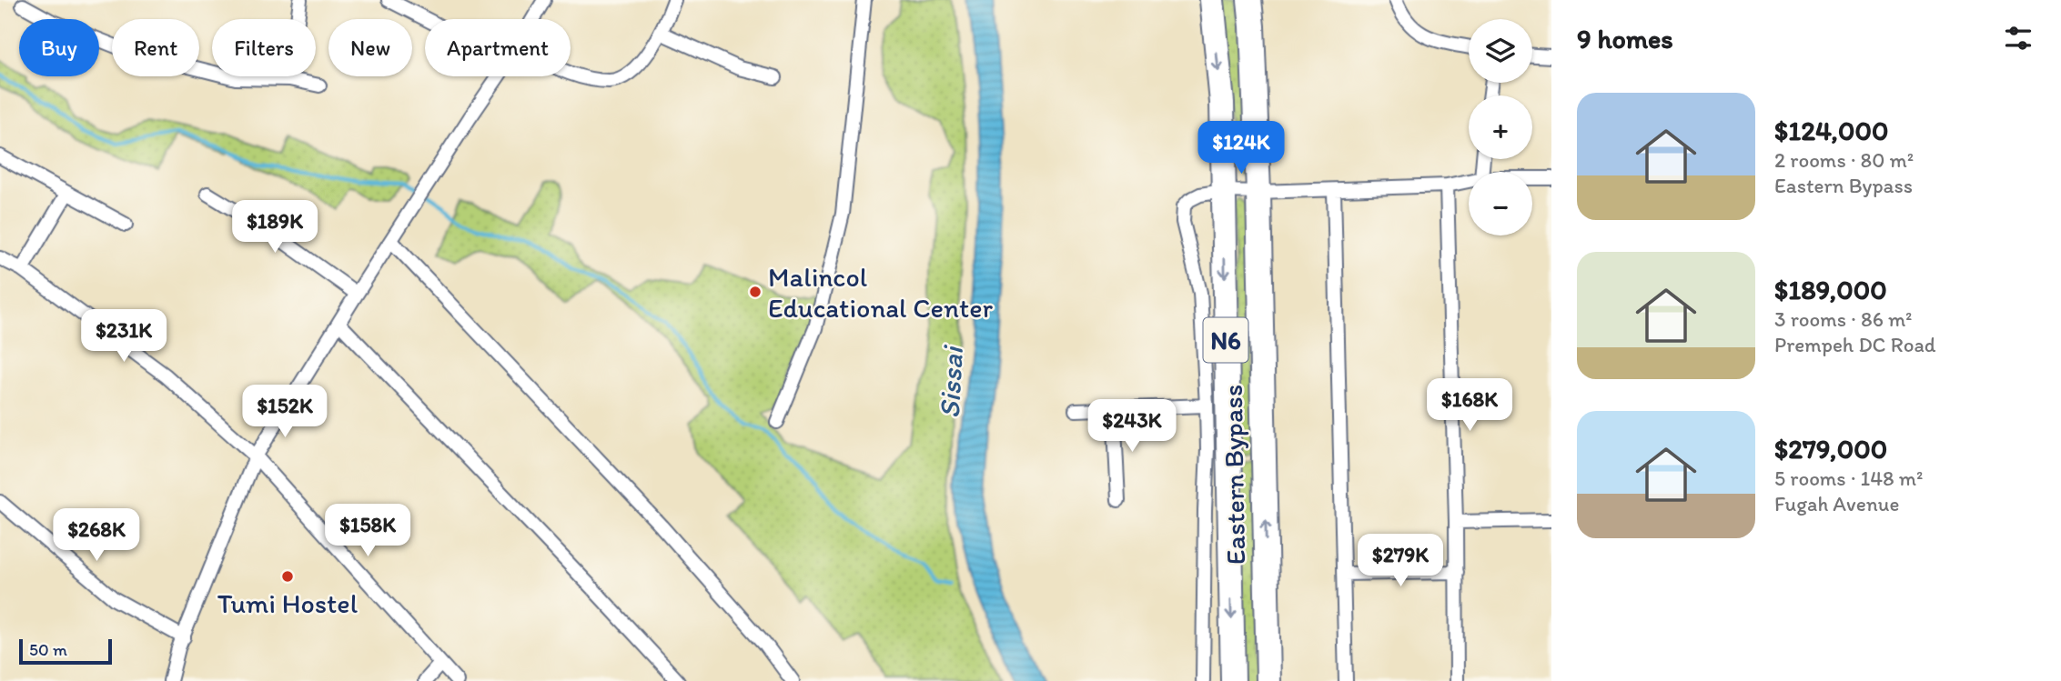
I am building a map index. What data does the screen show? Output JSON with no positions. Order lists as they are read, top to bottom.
{
  "streets": {
    "highway": ["N6", "Eastern Bypass"]
  },
  "water": ["Sissai"],
  "places": ["Malincol Educational Center", "Tumi Hostel"],
  "scale_bar": "50 m",
  "page": {
    "heading": "9 homes",
    "map_buttons": ["+", "−"],
    "chip": [
      "Buy",
      "Rent",
      "Filters",
      "New",
      "Apartment"
    ],
    "list": [
      {
        "name": "$124,000",
        "note": "2 rooms · 80 m² · Eastern Bypass"
      },
      {
        "name": "$189,000",
        "note": "3 rooms · 86 m² · Prempeh DC Road"
      },
      {
        "name": "$279,000",
        "note": "5 rooms · 148 m² · Fugah Avenue"
      }
    ],
    "price": [
      "$124K",
      "$189K",
      "$231K",
      "$168K",
      "$152K",
      "$243K",
      "$158K",
      "$268K",
      "$279K"
    ],
    "scale": "50 m"
  }
}
